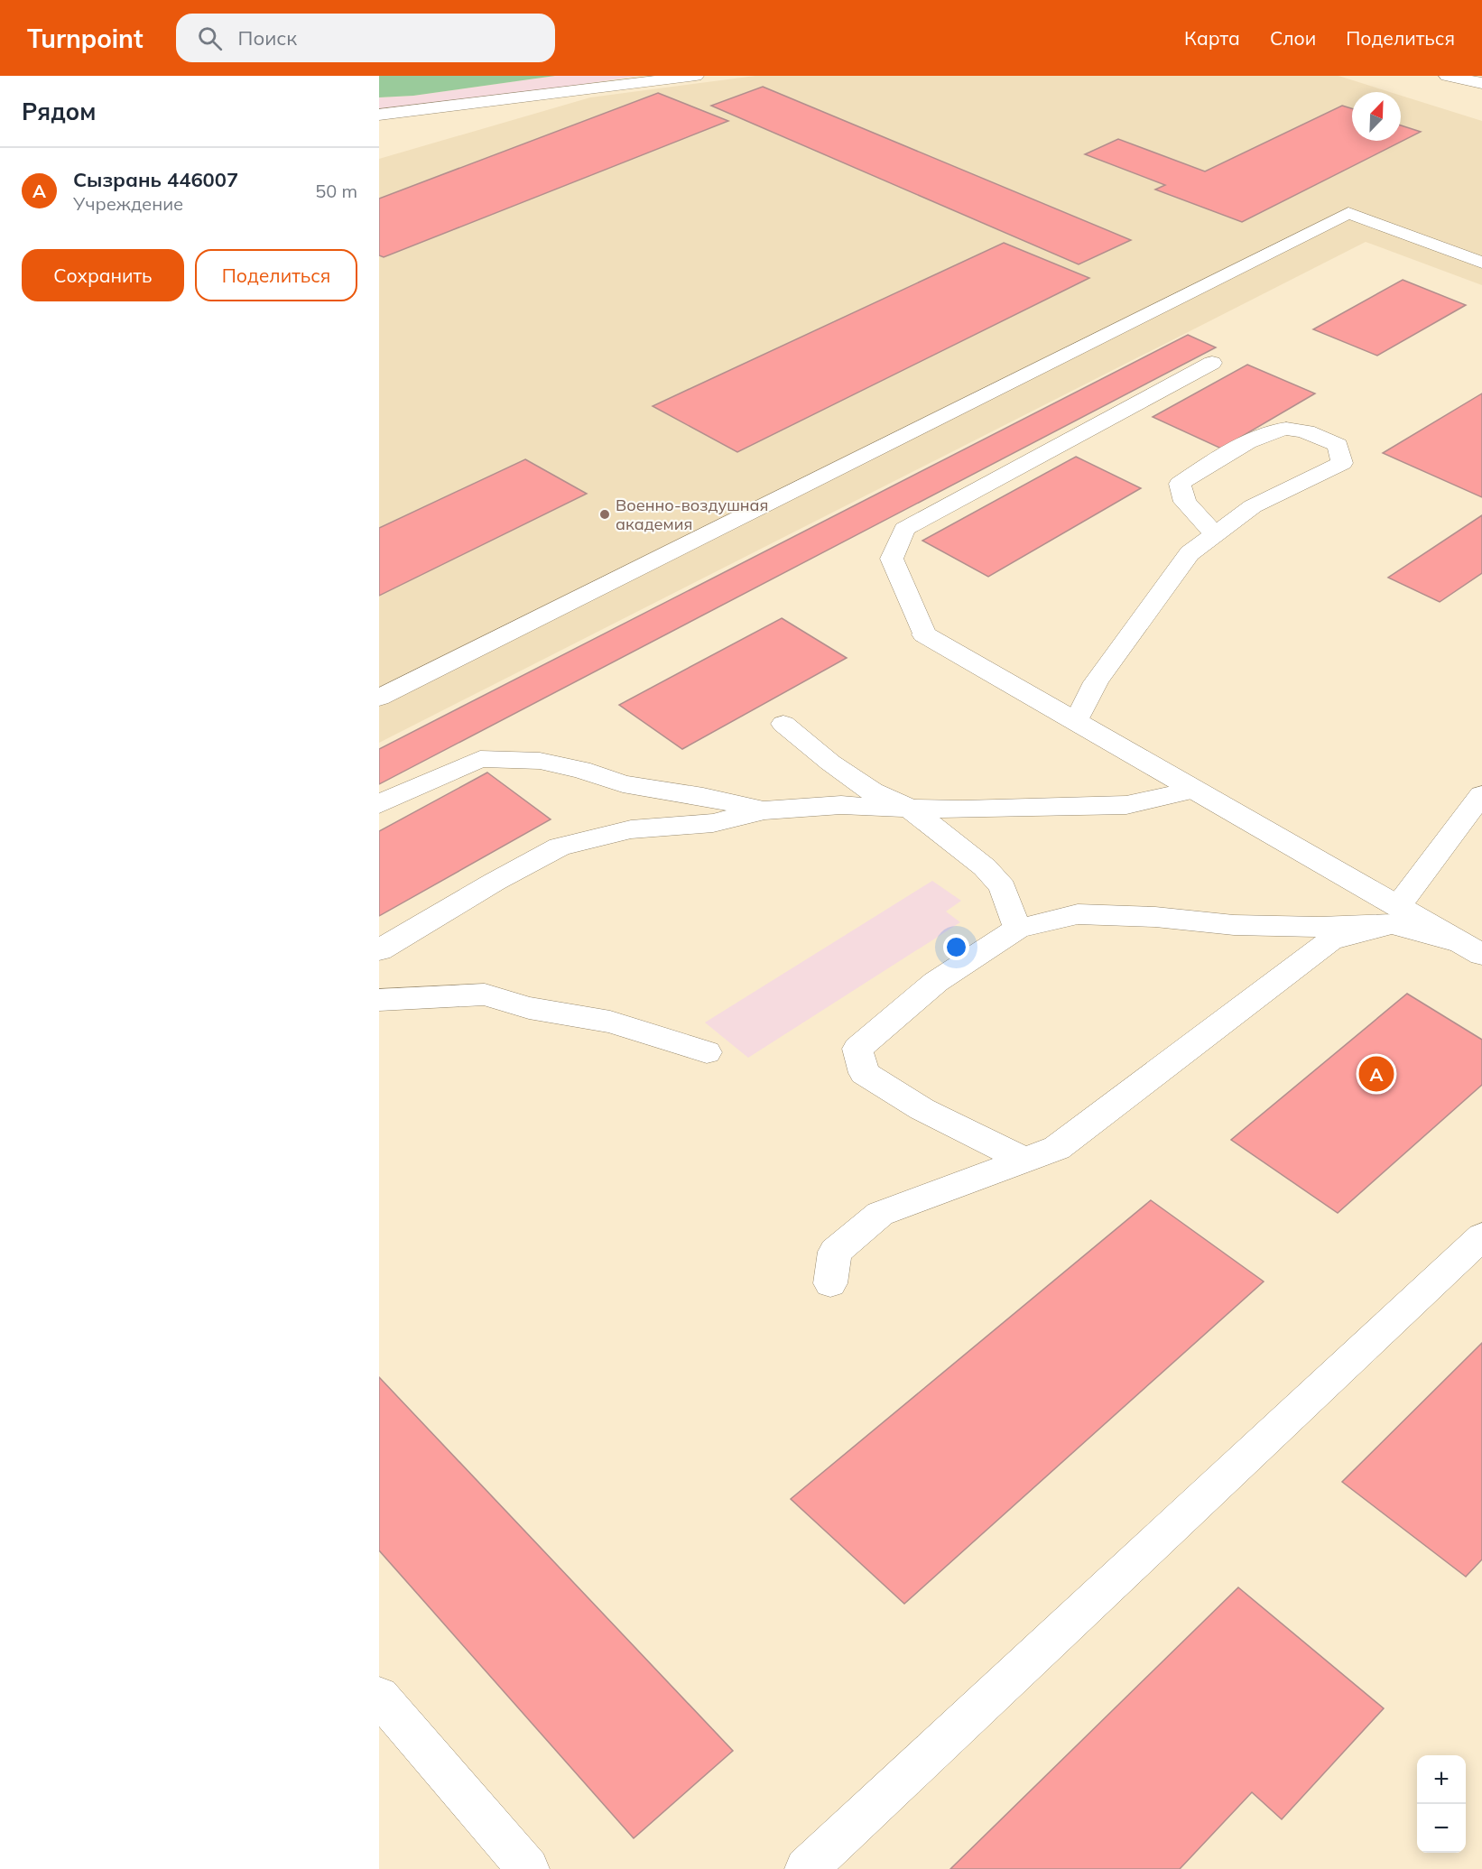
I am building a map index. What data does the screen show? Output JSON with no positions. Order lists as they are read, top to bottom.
{
  "places": ["Военно-воздушная академия"],
  "north": "top right",
  "page": {
    "header": "Turnpoint",
    "search": "Поиск",
    "nav": ["Карта", "Слои", "Поделиться"],
    "heading": "Рядом",
    "list": [
      {
        "mark": "A",
        "name": "Сызрань 446007",
        "note": "Учреждение",
        "value": "50 m"
      }
    ],
    "buttons": ["Сохранить", "Поделиться"],
    "pins": "A",
    "map_buttons": ["+", "−"]
  }
}
